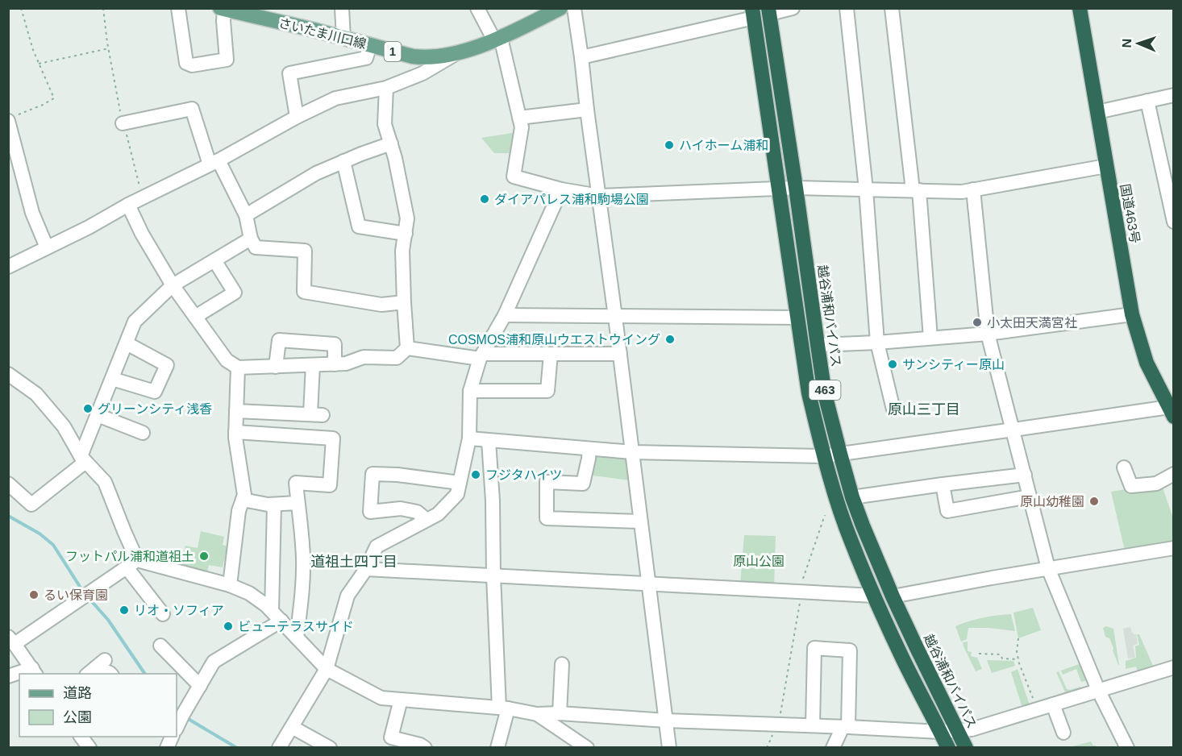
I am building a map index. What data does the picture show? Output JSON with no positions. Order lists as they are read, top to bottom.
{
  "streets": {
    "highway": ["国道463号", "越谷浦和バイパス", "463"],
    "main road": ["さいたま川口線", "1"]
  },
  "districts": ["原山三丁目", "道祖土四丁目"],
  "parks": ["原山公園"],
  "places": [
    "ハイホーム浦和",
    "ダイアパレス浦和駒場公園",
    "小太田天満宮社",
    "COSMOS浦和原山ウエストウイング",
    "サンシティー原山",
    "グリーンシティ浅香",
    "フジタハイツ",
    "原山幼稚園",
    "フットパル浦和道祖土",
    "るい保育園",
    "リオ・ソフィア",
    "ビューテラスサイド"
  ],
  "legend": ["道路", "公園"],
  "north": "left"
}
